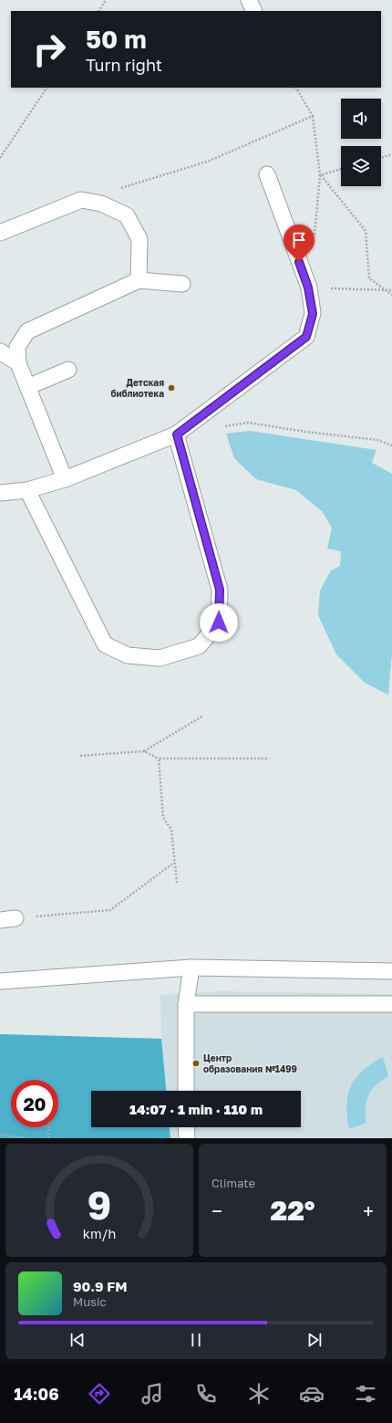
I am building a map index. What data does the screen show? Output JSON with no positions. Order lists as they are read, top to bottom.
{
  "places": ["Детская библиотека", "Центр образования №1499"],
  "page": {
    "turn": ["50 m", "Turn right"],
    "limit": "20",
    "trip": "14:07 · 1 min · 110 m",
    "tile": "Climate",
    "heat": ["−", "22°", "+"],
    "song": ["90.9 FM", "Music"],
    "tabs": "14:06",
    "gauge": ["9", "km/h"]
  }
}
